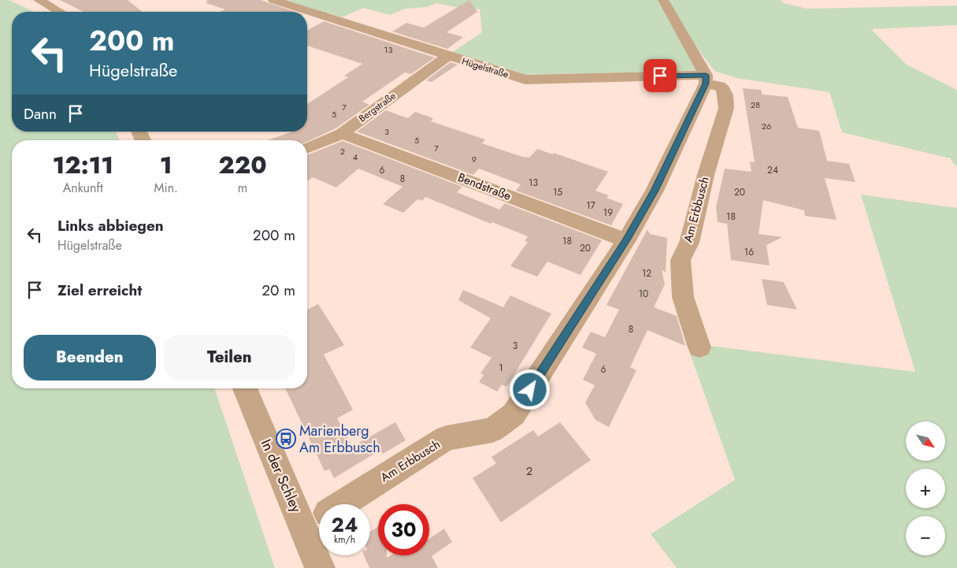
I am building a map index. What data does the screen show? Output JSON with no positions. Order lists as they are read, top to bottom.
{
  "streets": {
    "street": [
      "Hügelstraße",
      "Bergstraße",
      "Bendstraße",
      "Am Erbbusch",
      "In der Schley"
    ]
  },
  "crossings": [
    ["Hügelstraße", "Bergstraße"],
    ["Hügelstraße", "Am Erbbusch"],
    ["Bergstraße", "Bendstraße"],
    ["Bendstraße", "Am Erbbusch"]
  ],
  "places": {
    "bus stop": ["Marienberg Am Erbbusch"]
  },
  "house_numbers": [
    "13",
    "28",
    "7",
    "5",
    "26",
    "3",
    "5",
    "7",
    "2",
    "4",
    "9",
    "6",
    "24",
    "8",
    "13",
    "15",
    "20",
    "17",
    "19",
    "18",
    "18",
    "20",
    "16",
    "12",
    "10",
    "8",
    "3",
    "1",
    "6",
    "2"
  ],
  "north": "bottom right",
  "page": {
    "turn": ["200 m", "Hügelstraße"],
    "then": "Dann",
    "eta": [
      "12:11",
      "Ankunft",
      "1",
      "Min.",
      "220",
      "m"
    ],
    "list": [
      {
        "name": "Links abbiegen",
        "note": "Hügelstraße",
        "value": "200 m"
      },
      {
        "name": "Ziel erreicht",
        "value": "20 m"
      }
    ],
    "buttons": ["Beenden", "Teilen"],
    "map_buttons": ["+", "−"],
    "speed": "24 km/h",
    "limit": "30"
  }
}
